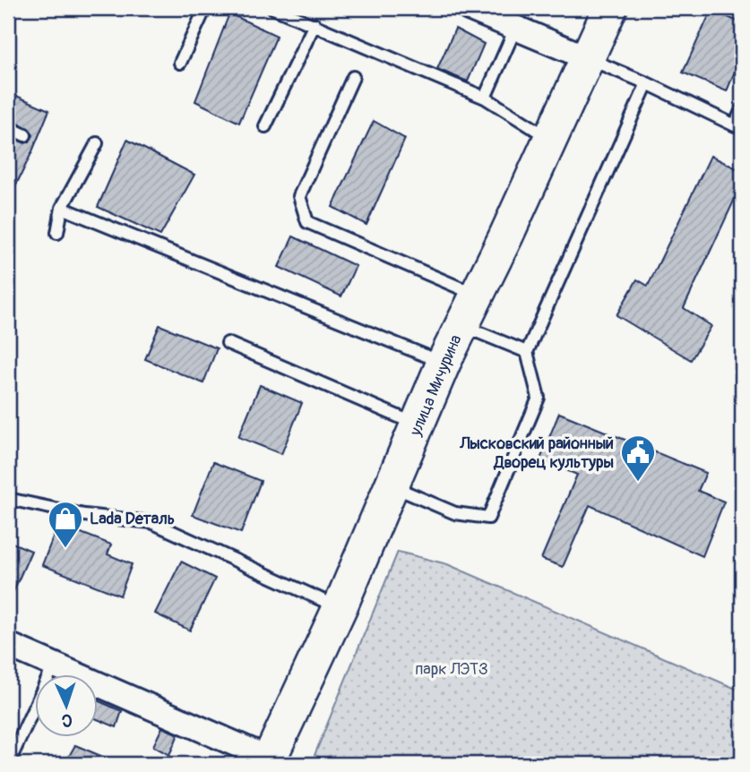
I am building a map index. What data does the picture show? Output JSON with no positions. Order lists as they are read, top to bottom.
{
  "streets": {
    "main road": ["улица Мичурина"]
  },
  "parks": ["парк ЛЭТЗ"],
  "places": {
    "public building": ["Лысковский районный Дворец культуры"],
    "shop": ["Lada Dеталь"]
  },
  "north": "bottom"
}
